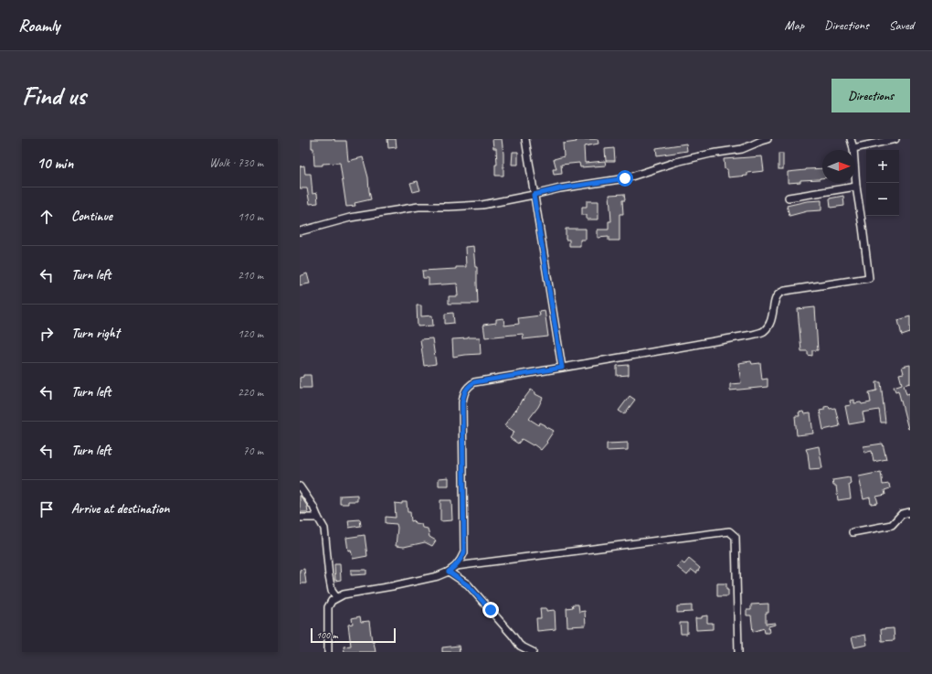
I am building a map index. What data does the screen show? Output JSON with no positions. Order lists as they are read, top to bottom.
{
  "scale_bar": "100 m",
  "north": "right",
  "page": {
    "header": "Roamly",
    "nav": ["Map", "Directions", "Saved"],
    "buttons": "Directions",
    "title": "Find us",
    "heading": ["10 min", "Walk · 730 m"],
    "map_buttons": ["+", "−"],
    "list": [
      ["Continue", "110 m"],
      ["Turn left", "210 m"],
      ["Turn right", "120 m"],
      ["Turn left", "220 m"],
      ["Turn left", "70 m"],
      "Arrive at destination"
    ],
    "scale": "100 m"
  }
}
